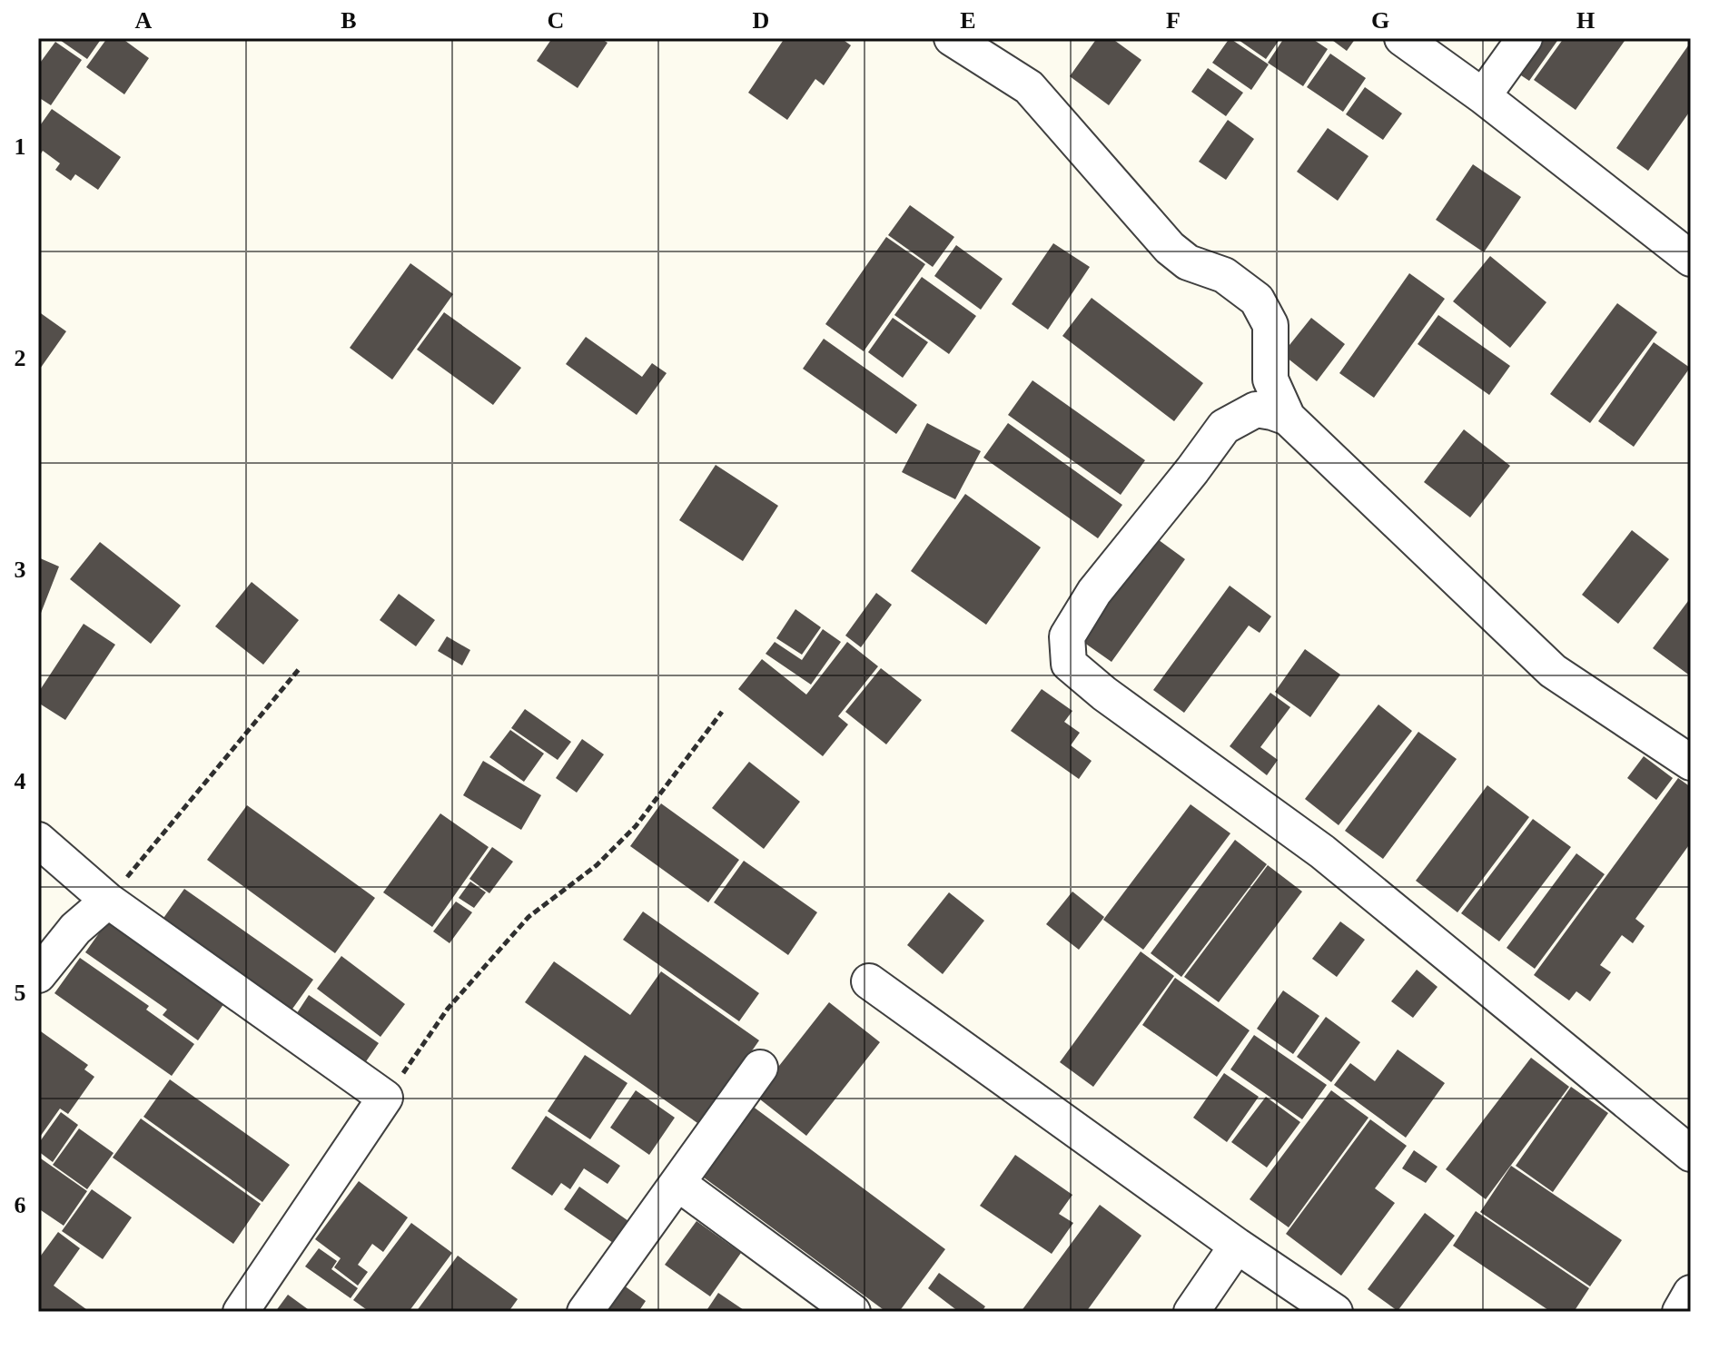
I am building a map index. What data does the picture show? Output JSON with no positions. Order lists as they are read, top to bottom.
{
  "grid": {
    "columns": [
      "A",
      "B",
      "C",
      "D",
      "E",
      "F",
      "G",
      "H"
    ],
    "rows": [
      "1",
      "2",
      "3",
      "4",
      "5",
      "6"
    ]
  }
}
